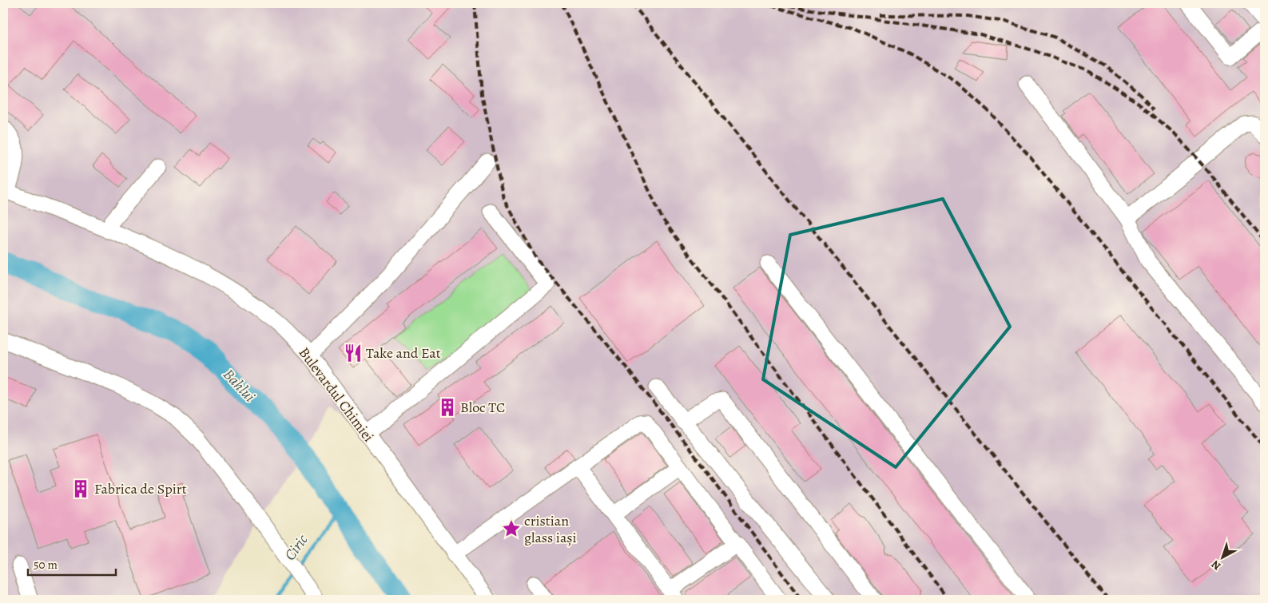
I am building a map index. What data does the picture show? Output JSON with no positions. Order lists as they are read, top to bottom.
{
  "streets": {
    "street": ["Bulevardul Chimiei"]
  },
  "water": ["Bahlui", "Ciric"],
  "places": {
    "restaurant": ["Take and Eat"],
    "building": ["Bloc TC", "Fabrica de Spirt"],
    "place": ["cristian glass iași"]
  },
  "scale_bar": "50 m",
  "north": "bottom left"
}
